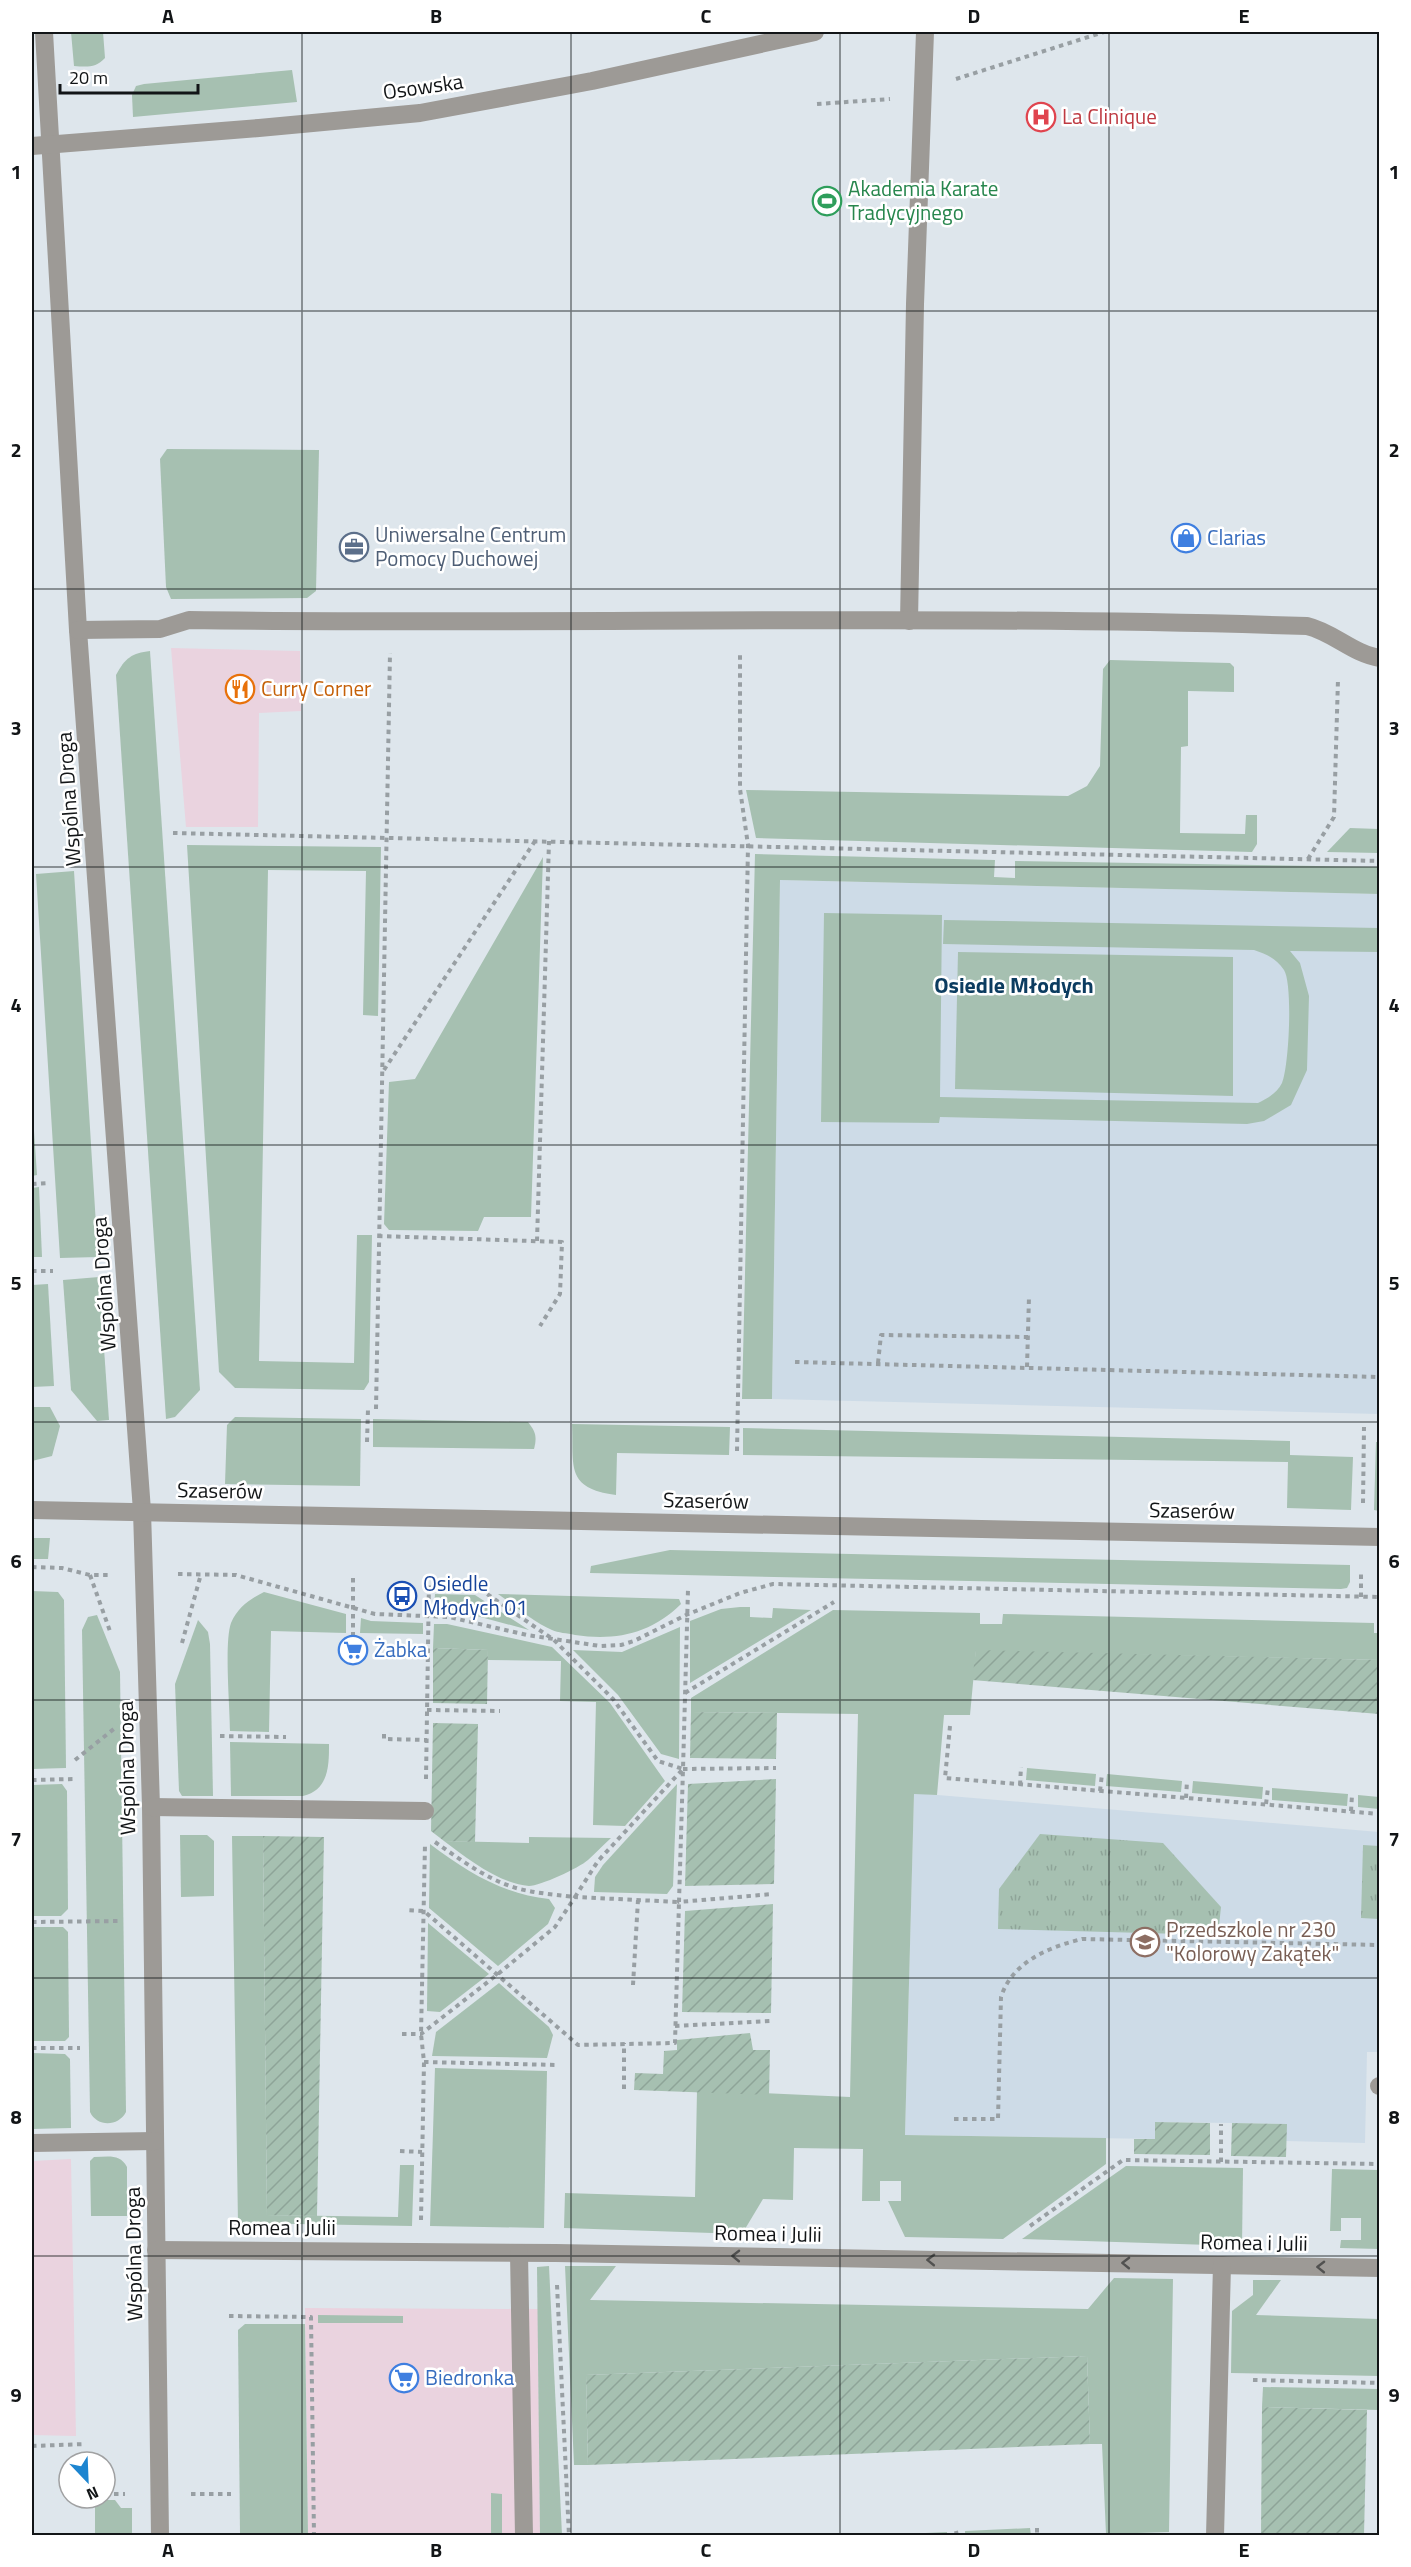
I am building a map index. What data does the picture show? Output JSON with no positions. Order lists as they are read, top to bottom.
{
  "streets": {
    "street": [
      "Osowska",
      "Wspólna Droga",
      "Szaserów",
      "Romea i Julii"
    ]
  },
  "crossings": [
    ["Osowska", "Wspólna Droga"],
    ["Wspólna Droga", "Szaserów"],
    ["Wspólna Droga", "Romea i Julii"]
  ],
  "one_way": ["Romea i Julii"],
  "districts": ["Osiedle Młodych"],
  "places": {
    "hospital": ["La Clinique"],
    "sports": ["Akademia Karate Tradycyjnego"],
    "shop": ["Clarias"],
    "office": ["Uniwersalne Centrum Pomocy Duchowej"],
    "restaurant": ["Curry Corner"],
    "bus stop": ["Osiedle Młodych 01"],
    "supermarket": ["Żabka", "Biedronka"],
    "school or university": ["Przedszkole nr 230 \"Kolorowy Zakątek\""]
  },
  "scale_bar": "20 m",
  "north": "bottom right",
  "grid": {
    "columns": [
      "A",
      "B",
      "C",
      "D",
      "E"
    ],
    "rows": [
      "1",
      "2",
      "3",
      "4",
      "5",
      "6",
      "7",
      "8",
      "9"
    ]
  }
}
